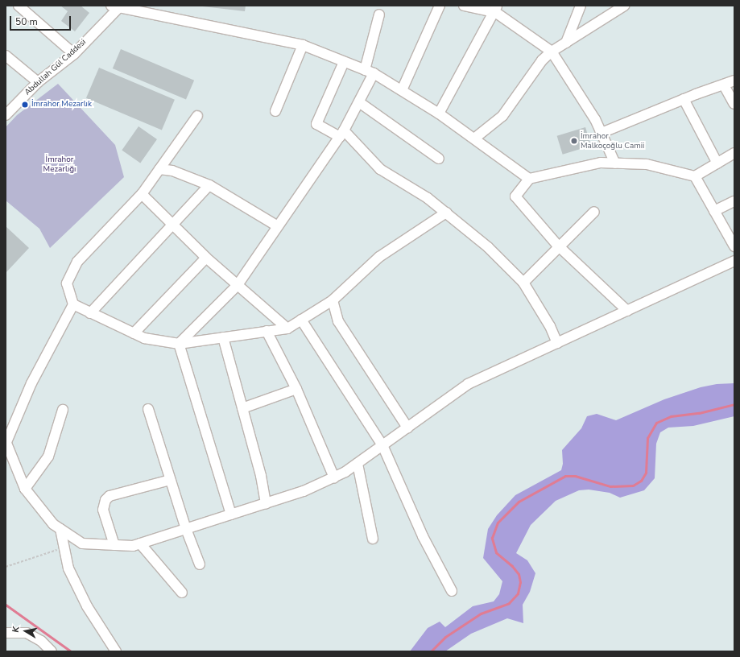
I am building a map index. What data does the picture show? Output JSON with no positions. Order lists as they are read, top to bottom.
{
  "streets": {
    "street": ["Abdullah Gül Caddesi"]
  },
  "parks": ["İmrahor Mezarlığı"],
  "places": ["İmrahor Mezarlık", "İmrahor Malkoçoğlu Camii"],
  "scale_bar": "50 m",
  "north": "left"
}
